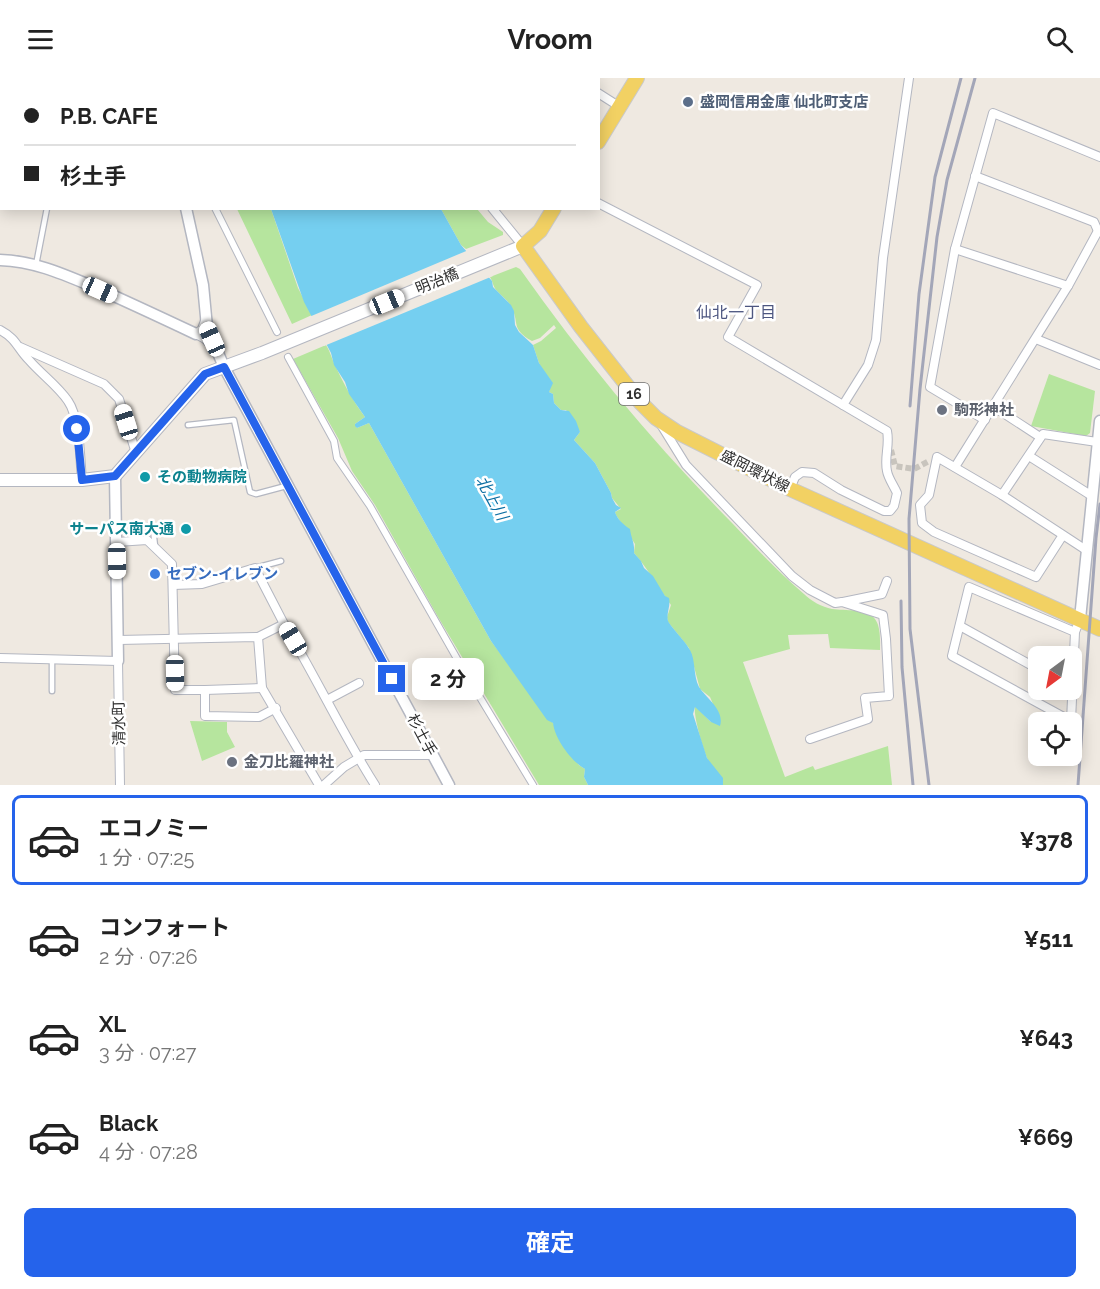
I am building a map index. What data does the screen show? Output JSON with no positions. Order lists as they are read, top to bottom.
{
  "streets": {
    "main road": ["明治橋", "16", "盛岡環状線"],
    "street": ["清水町", "杉土手"]
  },
  "crossings": [
    ["明治橋", "盛岡環状線"],
    ["明治橋", "杉土手"]
  ],
  "districts": ["仙北一丁目"],
  "water": ["北上川"],
  "places": [
    "盛岡信用金庫 仙北町支店",
    "駒形神社",
    "その動物病院",
    "サーパス南大通",
    "セブン-イレブン",
    "金刀比羅神社"
  ],
  "north": "bottom left",
  "page": {
    "header": "Vroom",
    "banner": ["P.B. CAFE", "杉土手"],
    "bubble": "2 分",
    "list": [
      {
        "name": "エコノミー",
        "note": "1 分 · 07:25",
        "value": "¥378"
      },
      {
        "name": "コンフォート",
        "note": "2 分 · 07:26",
        "value": "¥511"
      },
      {
        "name": "XL",
        "note": "3 分 · 07:27",
        "value": "¥643"
      },
      {
        "name": "Black",
        "note": "4 分 · 07:28",
        "value": "¥669"
      }
    ],
    "buttons": "確定"
  }
}
